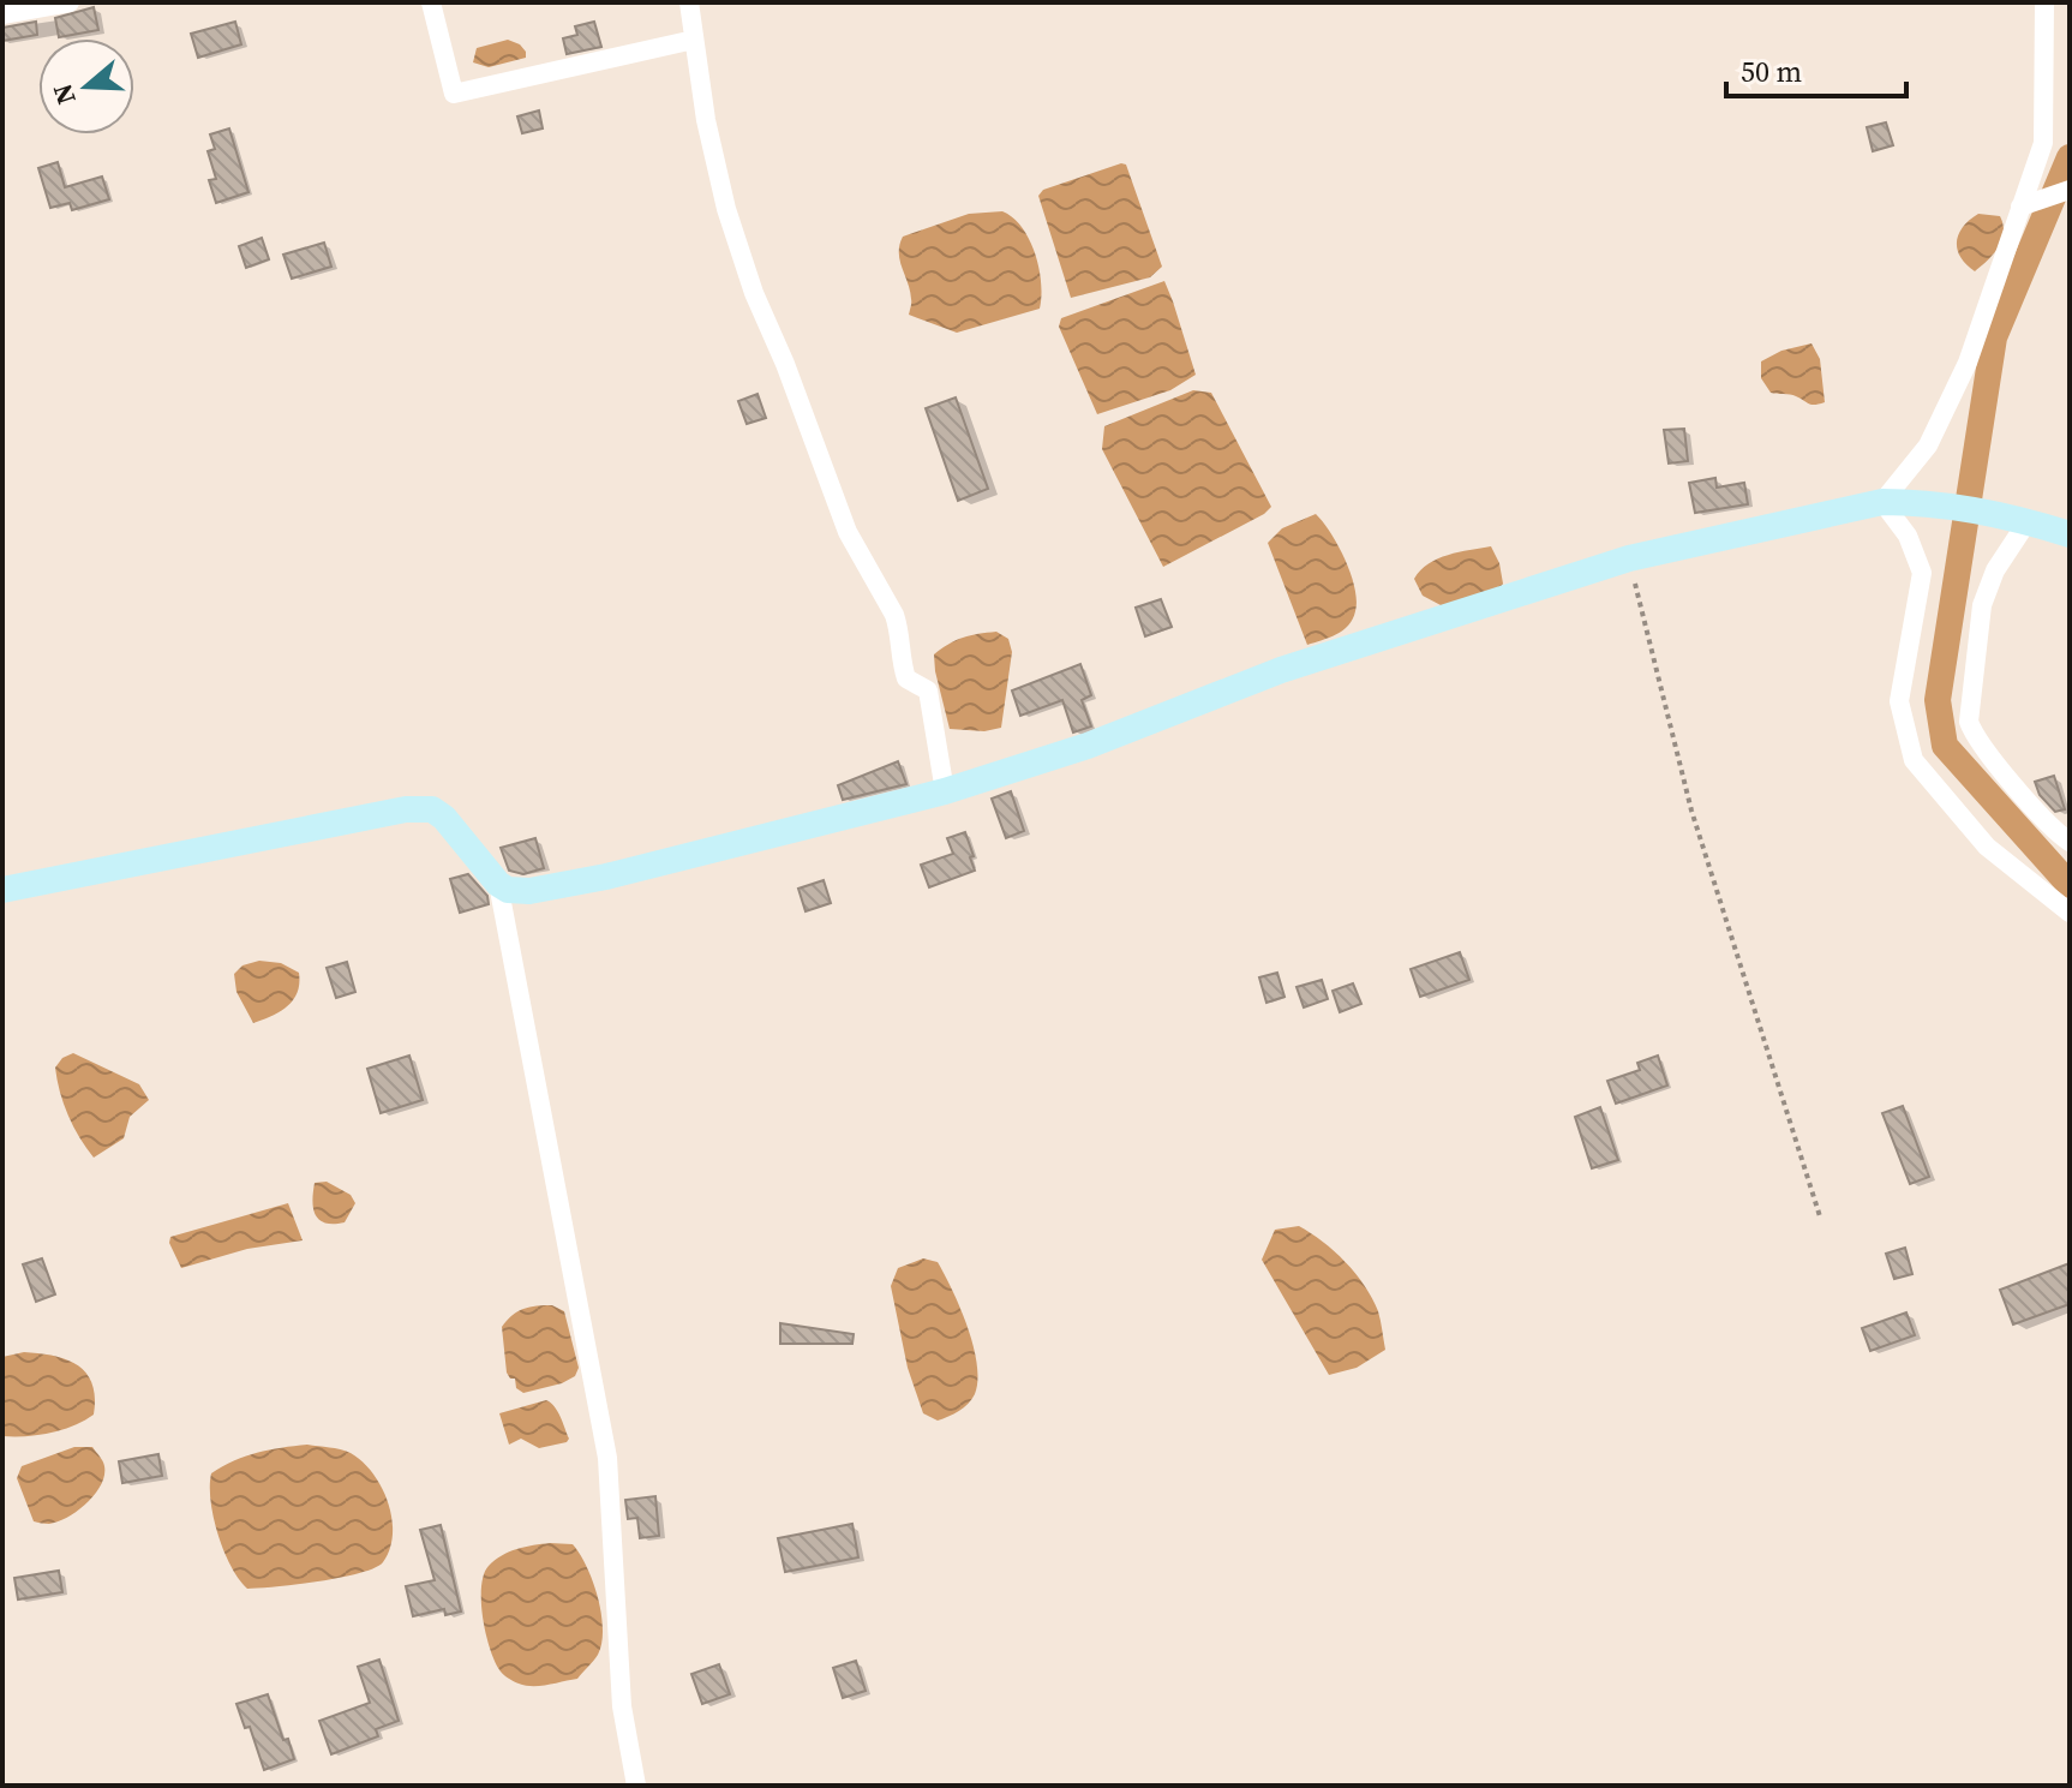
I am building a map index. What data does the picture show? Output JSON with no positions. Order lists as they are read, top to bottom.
{
  "scale_bar": "50 m",
  "north": "left"
}
